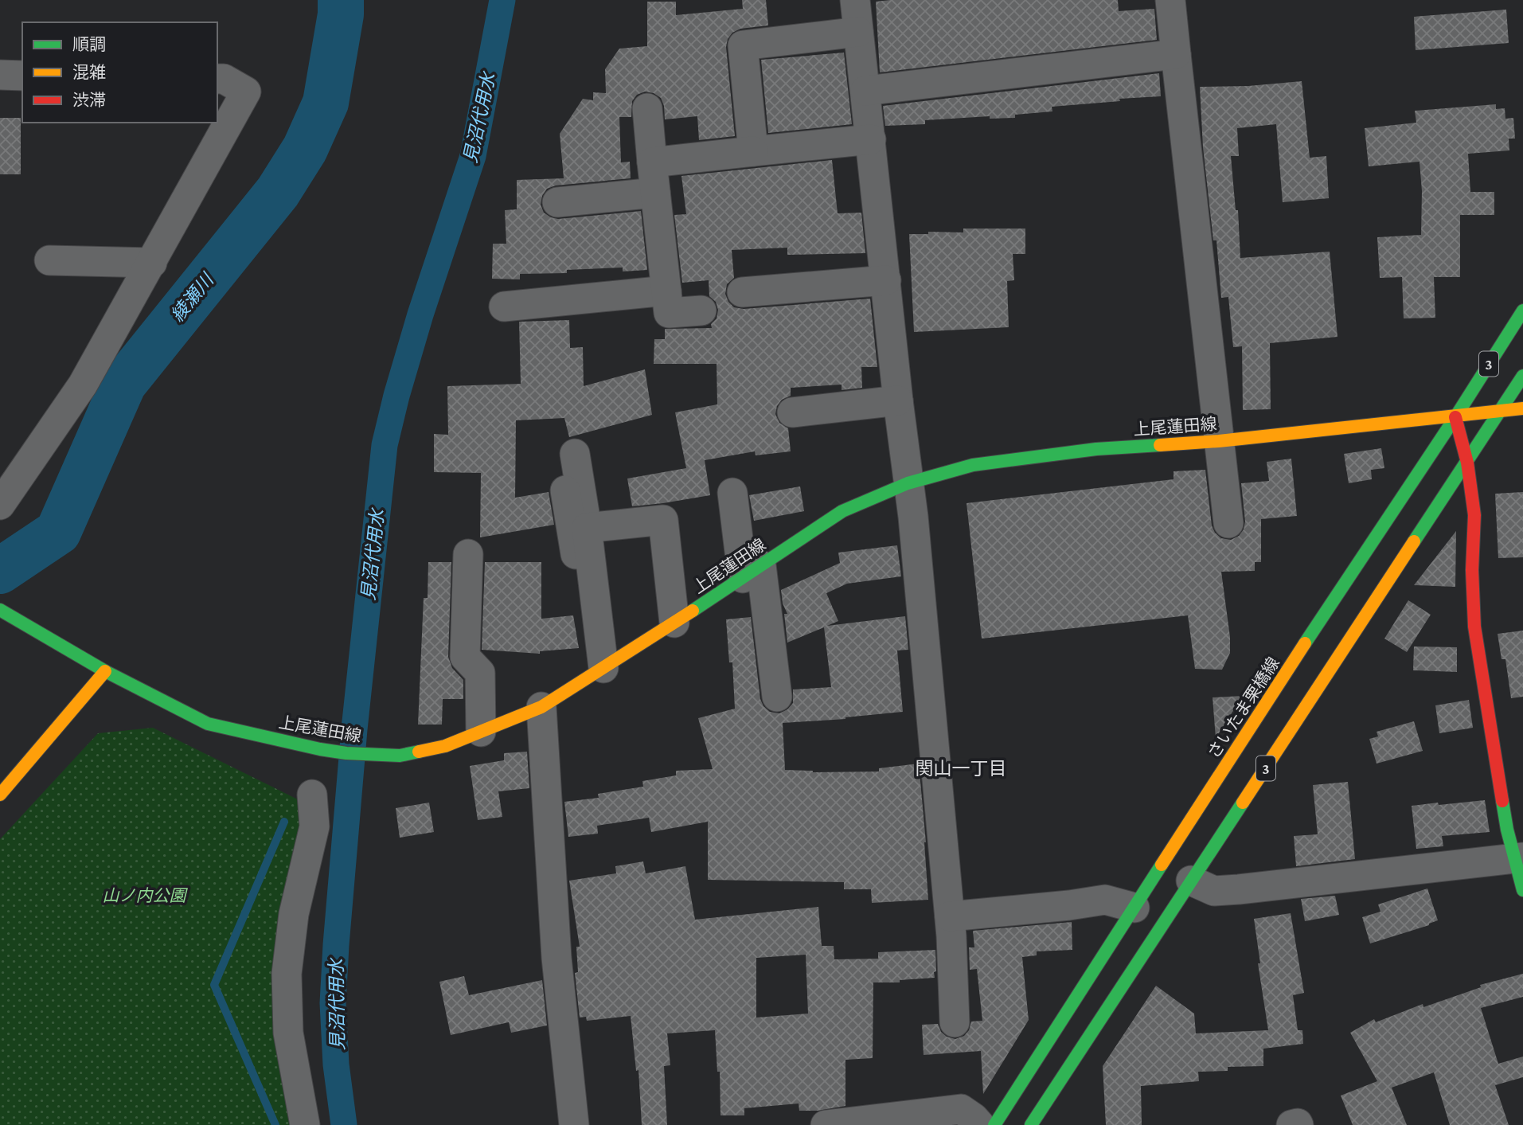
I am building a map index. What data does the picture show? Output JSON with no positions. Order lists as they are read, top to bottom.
{
  "streets": {
    "main road": ["3", "上尾蓮田線", "さいたま栗橋線"]
  },
  "crossings": [
    ["3", "上尾蓮田線"],
    ["上尾蓮田線", "さいたま栗橋線"]
  ],
  "districts": ["関山一丁目"],
  "water": ["見沼代用水", "綾瀬川"],
  "parks": ["山ノ内公園"],
  "legend": ["順調", "混雑", "渋滞"]
}
